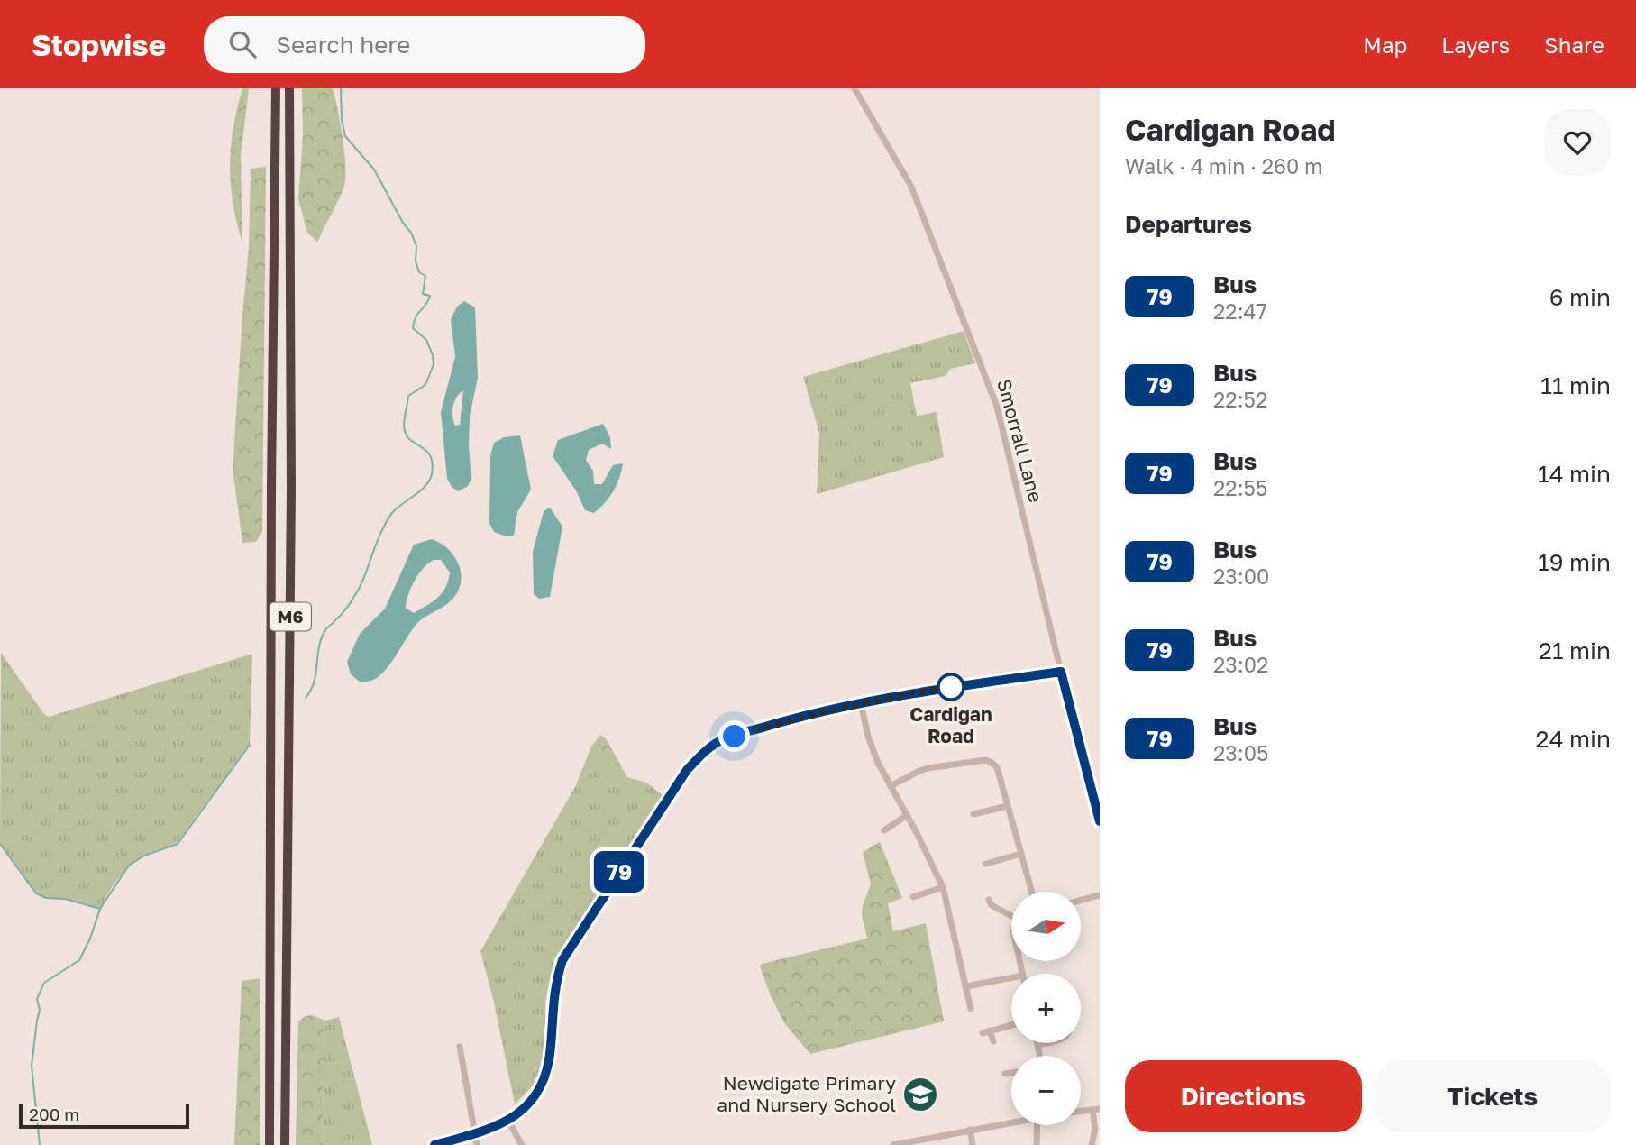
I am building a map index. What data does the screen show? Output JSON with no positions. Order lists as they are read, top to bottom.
{
  "streets": {
    "highway": ["M6"],
    "street": ["Smorrall Lane"]
  },
  "places": {
    "other": ["Cardigan Road"],
    "school or university": ["Newdigate Primary and Nursery School"]
  },
  "lines": ["bus line 79"],
  "scale_bar": "200 m",
  "north": "right",
  "page": {
    "header": "Stopwise",
    "search": "Search here",
    "nav": ["Map", "Layers", "Share"],
    "on_map": "79",
    "heading": [
      ["Cardigan Road", "Walk · 4 min · 260 m"],
      "Departures"
    ],
    "list": [
      {
        "mark": "79",
        "name": "Bus",
        "note": "22:47",
        "value": "6 min"
      },
      {
        "mark": "79",
        "name": "Bus",
        "note": "22:52",
        "value": "11 min"
      },
      {
        "mark": "79",
        "name": "Bus",
        "note": "22:55",
        "value": "14 min"
      },
      {
        "mark": "79",
        "name": "Bus",
        "note": "23:00",
        "value": "19 min"
      },
      {
        "mark": "79",
        "name": "Bus",
        "note": "23:02",
        "value": "21 min"
      },
      {
        "mark": "79",
        "name": "Bus",
        "note": "23:05",
        "value": "24 min"
      }
    ],
    "map_buttons": ["+", "−"],
    "buttons": ["Directions", "Tickets"],
    "scale": "200 m"
  }
}
